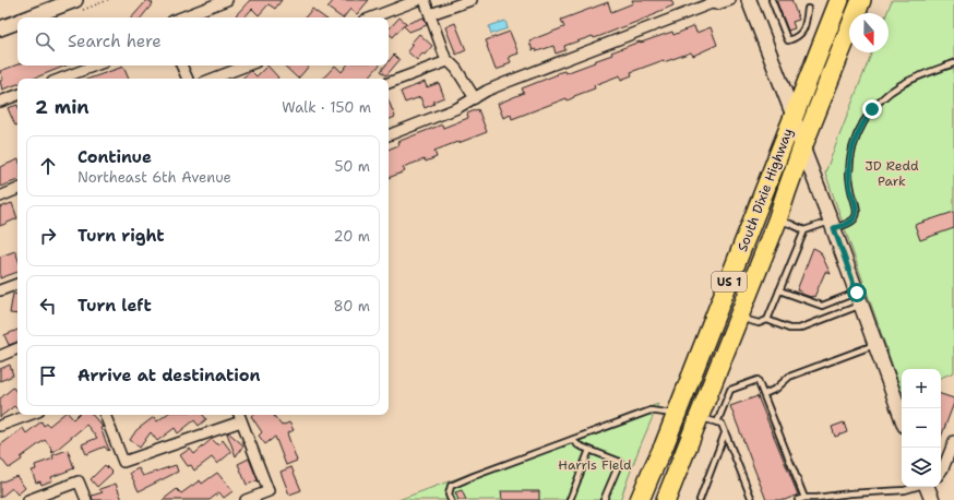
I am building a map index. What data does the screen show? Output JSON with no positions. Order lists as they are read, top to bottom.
{
  "streets": {
    "highway": ["South Dixie Highway", "US 1"]
  },
  "parks": ["JD Redd Park", "Harris Field"],
  "north": "bottom",
  "page": {
    "search": "Search here",
    "heading": ["2 min", "Walk · 150 m"],
    "list": [
      ["Continue", "Northeast 6th Avenue", "50 m"],
      ["Turn right", "20 m"],
      ["Turn left", "80 m"],
      "Arrive at destination"
    ],
    "map_buttons": ["+", "−"]
  }
}
